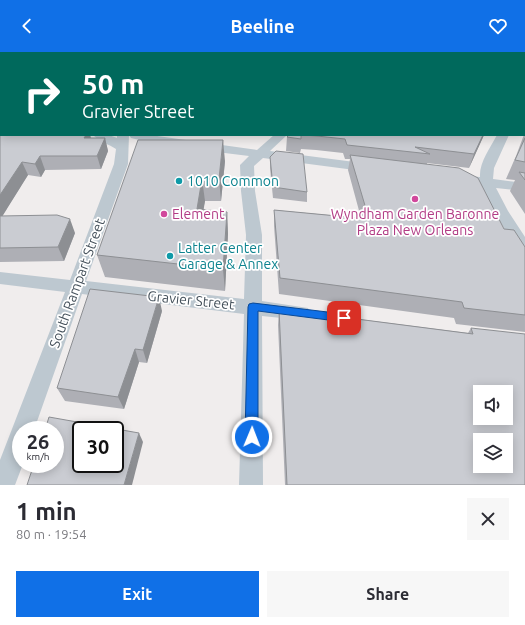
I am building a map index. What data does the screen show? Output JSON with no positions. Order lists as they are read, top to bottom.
{
  "streets": {
    "street": ["South Rampart Street", "Gravier Street"]
  },
  "crossings": [
    ["South Rampart Street", "Gravier Street"]
  ],
  "places": [
    "1010 Common",
    "Wyndham Garden Baronne Plaza New Orleans",
    "Element",
    "Latter Center Garage & Annex"
  ],
  "page": {
    "header": "Beeline",
    "turn": ["50 m", "Gravier Street"],
    "speed": "26 km/h",
    "limit": "30",
    "heading": ["1 min", "80 m · 19:54"],
    "buttons": ["Exit", "Share"]
  }
}
